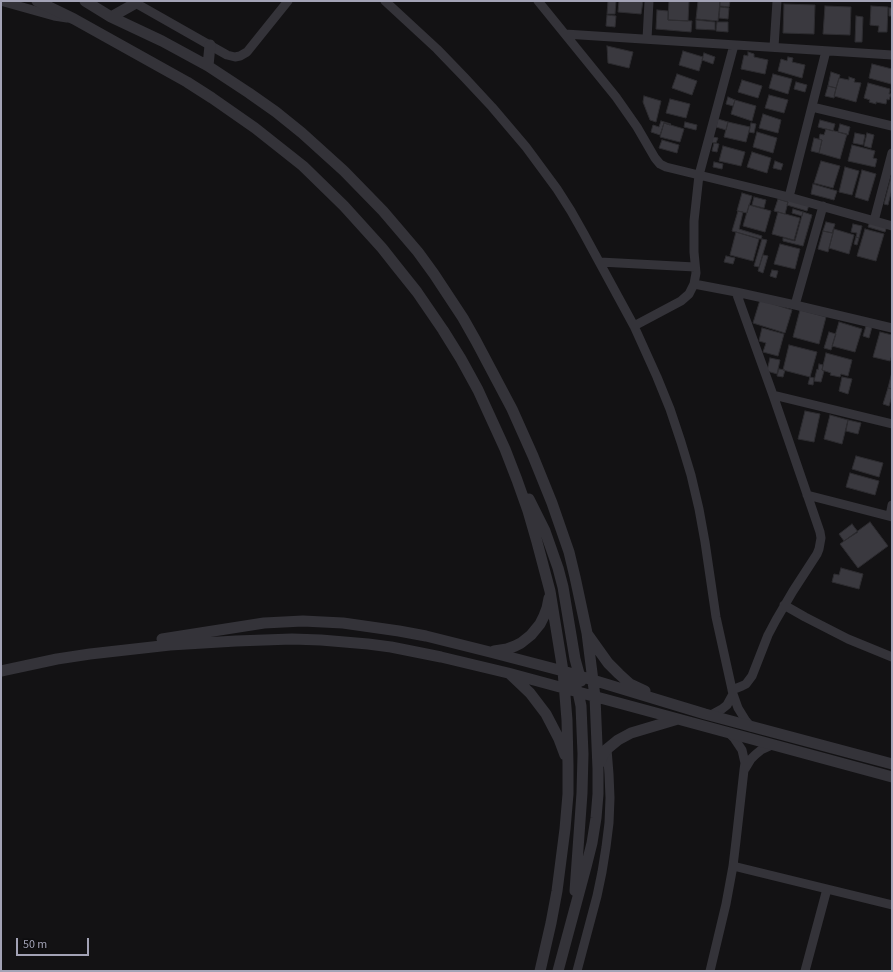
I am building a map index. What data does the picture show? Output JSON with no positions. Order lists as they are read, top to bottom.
{
  "scale_bar": "50 m"
}
